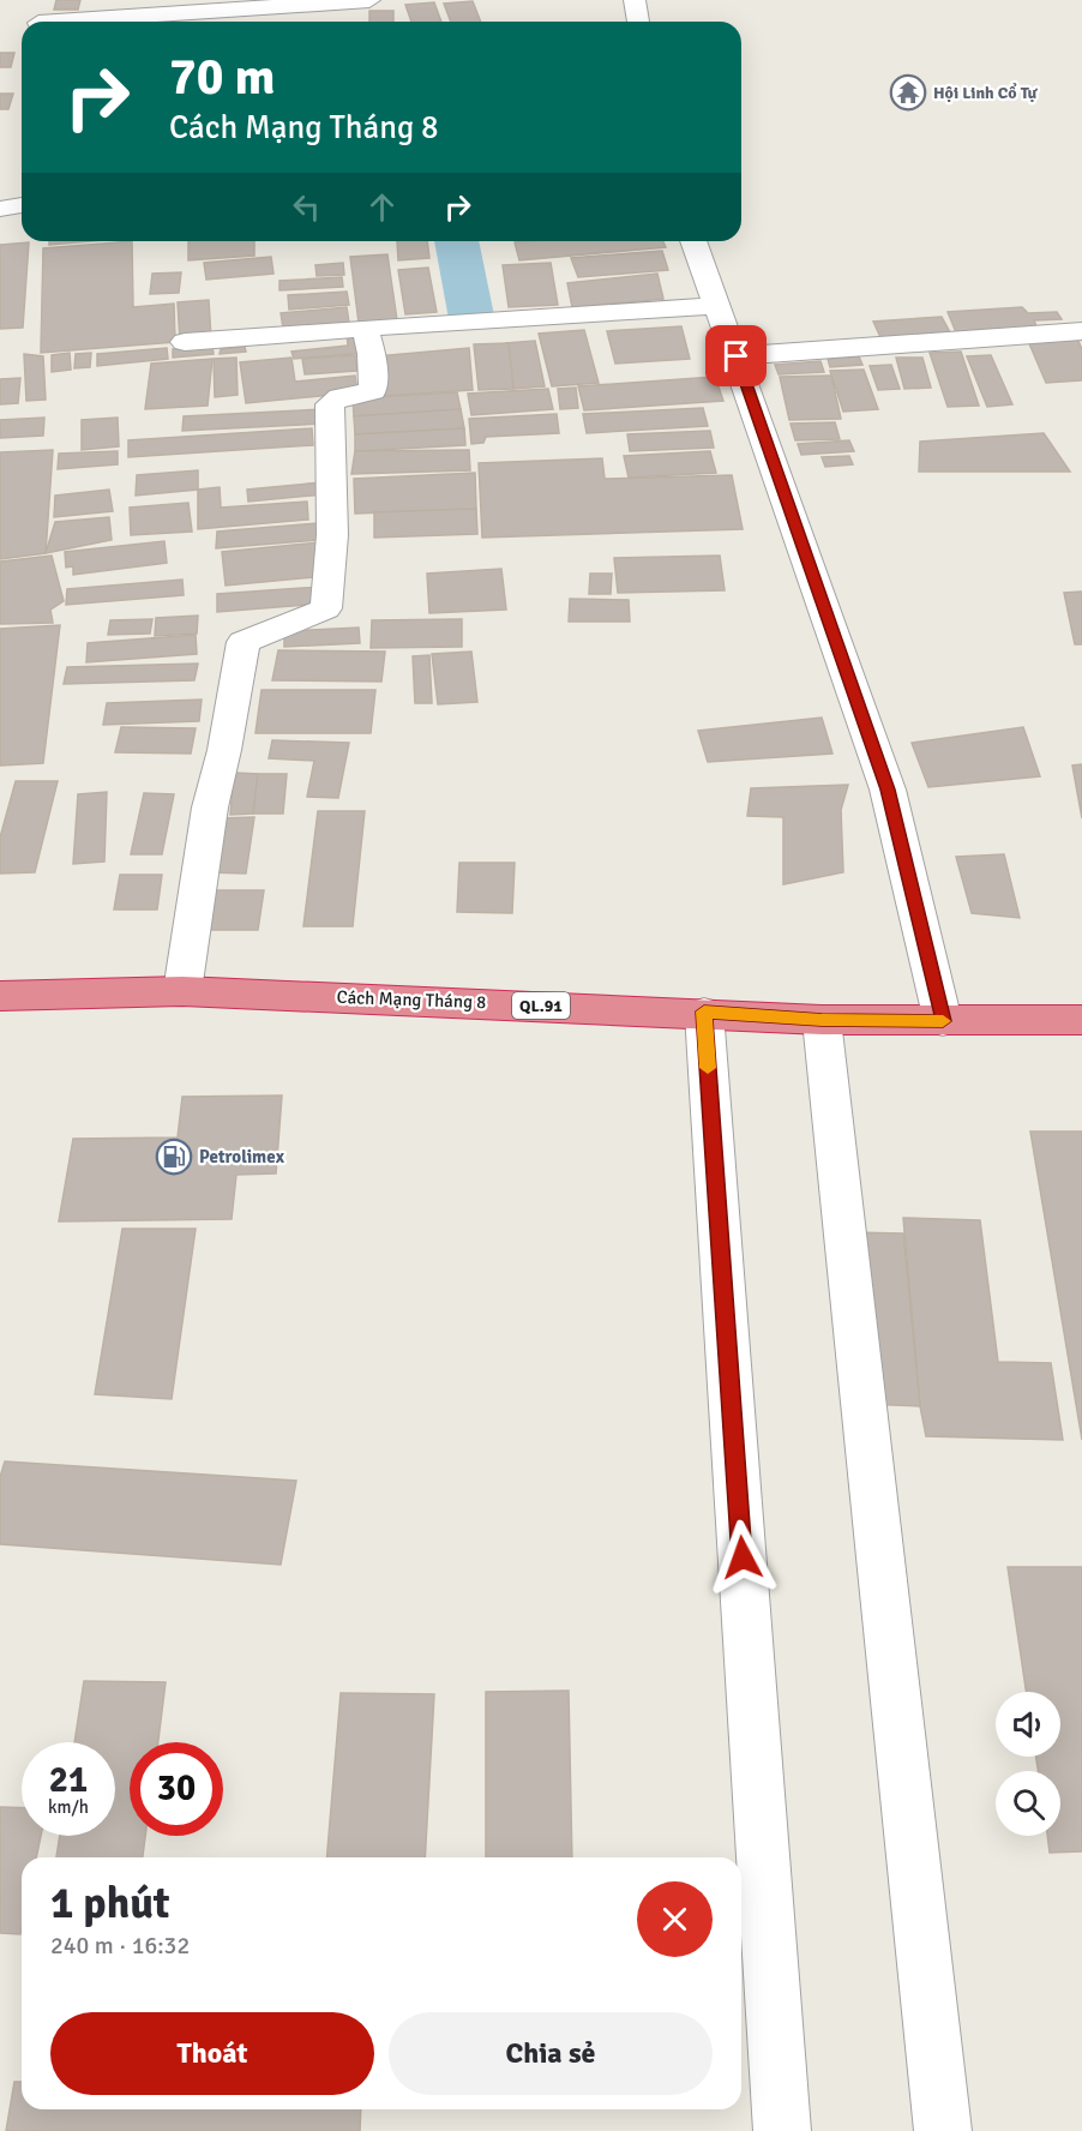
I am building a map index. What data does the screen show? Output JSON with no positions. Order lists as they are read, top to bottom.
{
  "streets": {
    "highway": ["Cách Mạng Tháng 8", "QL.91"]
  },
  "places": {
    "temple": ["Hội Linh Cổ Tự"],
    "fuel station": ["Petrolimex"]
  },
  "page": {
    "turn": ["70 m", "Cách Mạng Tháng 8"],
    "speed": "21 km/h",
    "limit": "30",
    "heading": ["1 phút", "240 m · 16:32"],
    "buttons": ["Thoát", "Chia sẻ"]
  }
}
